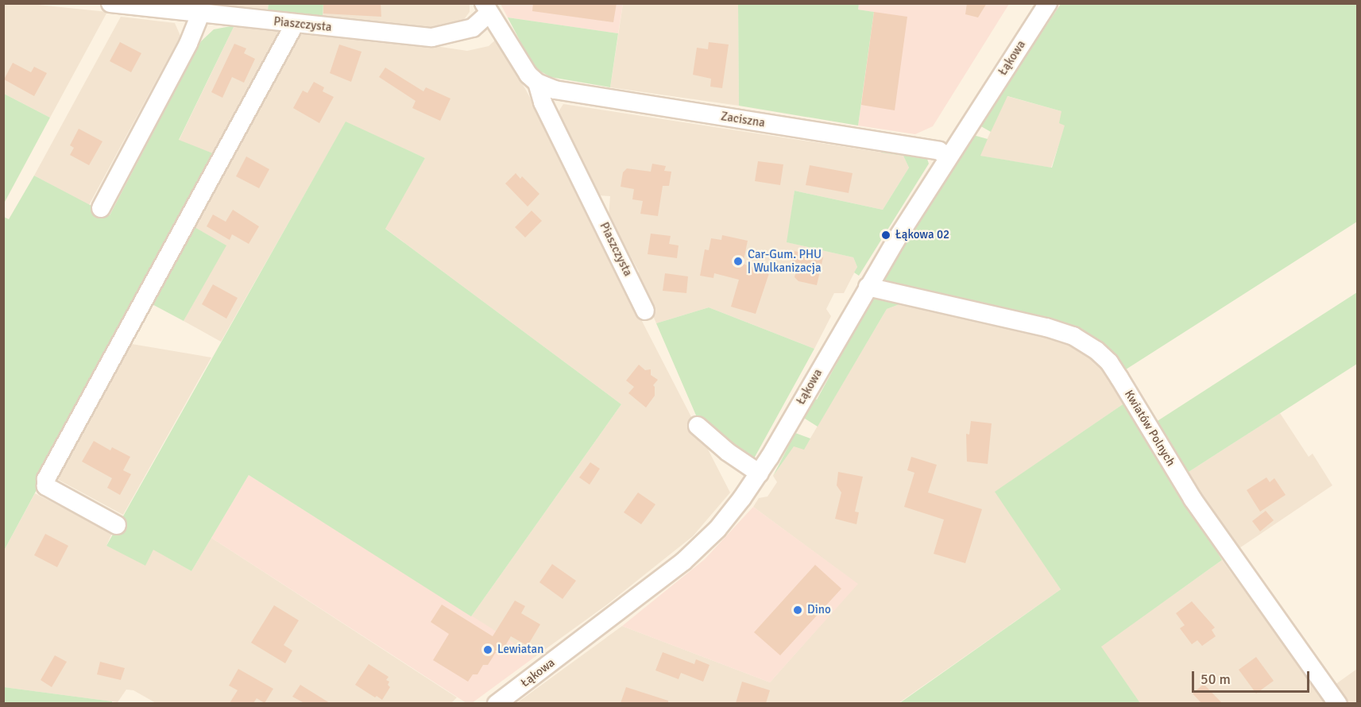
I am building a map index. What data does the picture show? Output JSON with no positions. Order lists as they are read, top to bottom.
{
  "streets": {
    "street": [
      "Piaszczysta",
      "Łąkowa",
      "Zaciszna",
      "Kwiatów Polnych"
    ]
  },
  "crossings": [
    ["Piaszczysta", "Zaciszna"],
    ["Łąkowa", "Zaciszna"],
    ["Łąkowa", "Kwiatów Polnych"]
  ],
  "places": [
    "Łąkowa 02",
    "Car-Gum. PHU | Wulkanizacja",
    "Dino",
    "Lewiatan"
  ],
  "scale_bar": "50 m"
}
